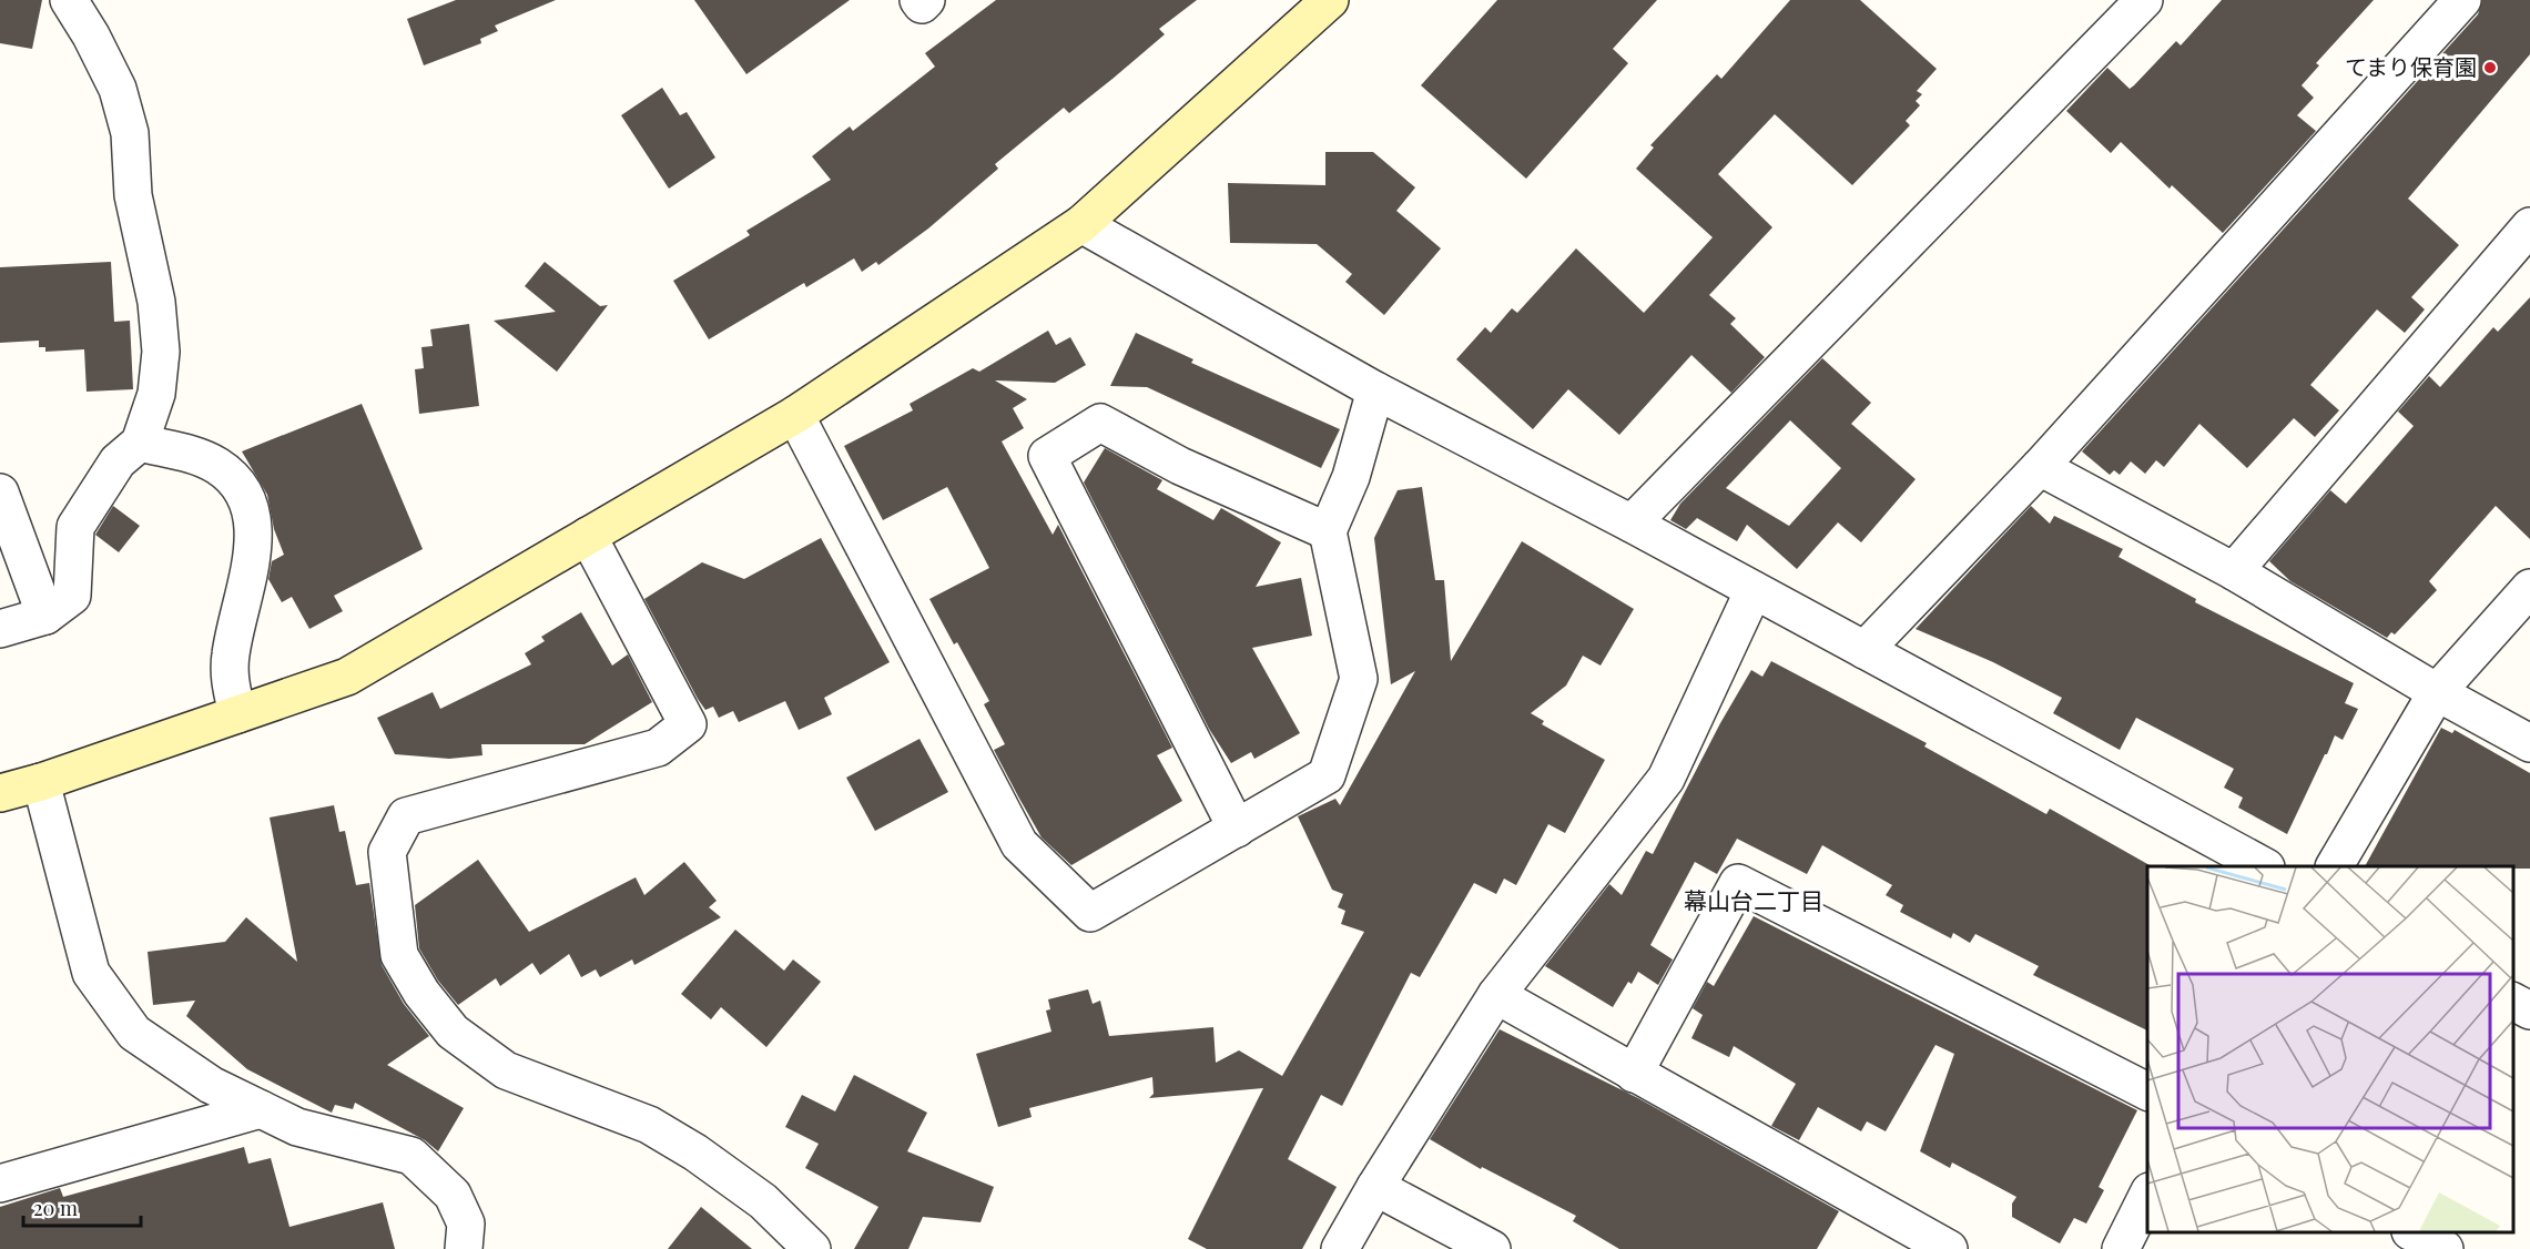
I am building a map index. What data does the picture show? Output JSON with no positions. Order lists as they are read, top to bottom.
{
  "districts": ["幕山台二丁目"],
  "places": ["てまり保育園"],
  "scale_bar": "20 m"
}
